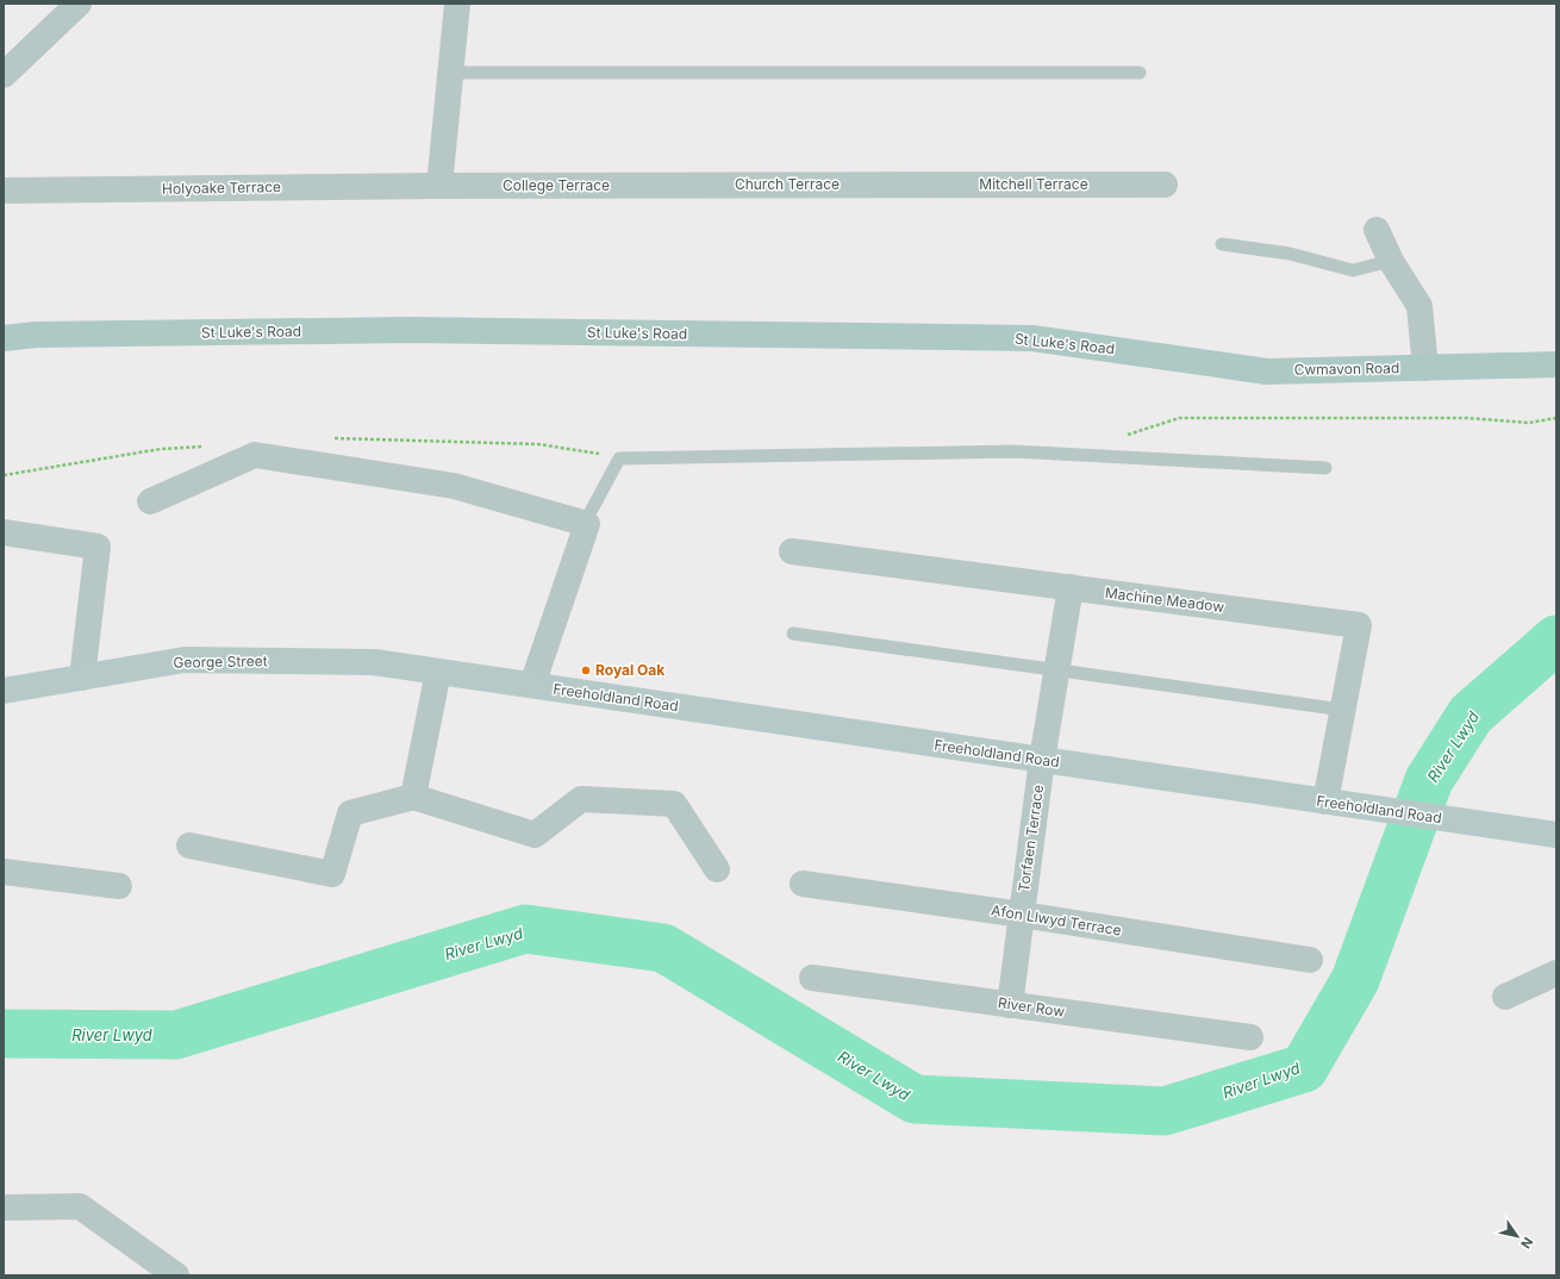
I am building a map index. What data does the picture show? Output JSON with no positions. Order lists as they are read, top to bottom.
{
  "streets": {
    "main road": [
      "St Luke's Road",
      "Cwmavon Road",
      "George Street",
      "Freeholdland Road"
    ],
    "street": [
      "Church Terrace",
      "Mitchell Terrace",
      "College Terrace",
      "Holyoake Terrace",
      "Machine Meadow",
      "Torfaen Terrace",
      "Afon Llwyd Terrace",
      "River Row"
    ]
  },
  "crossings": [
    ["Church Terrace", "Mitchell Terrace"],
    ["Church Terrace", "College Terrace"],
    ["College Terrace", "Holyoake Terrace"],
    ["St Luke's Road", "Cwmavon Road"],
    ["Machine Meadow", "Freeholdland Road"],
    ["Machine Meadow", "Torfaen Terrace"],
    ["George Street", "Freeholdland Road"],
    ["Freeholdland Road", "Torfaen Terrace"],
    ["Torfaen Terrace", "Afon Llwyd Terrace"],
    ["Torfaen Terrace", "River Row"]
  ],
  "water": ["River Lwyd"],
  "places": ["Royal Oak"],
  "north": "bottom right"
}
